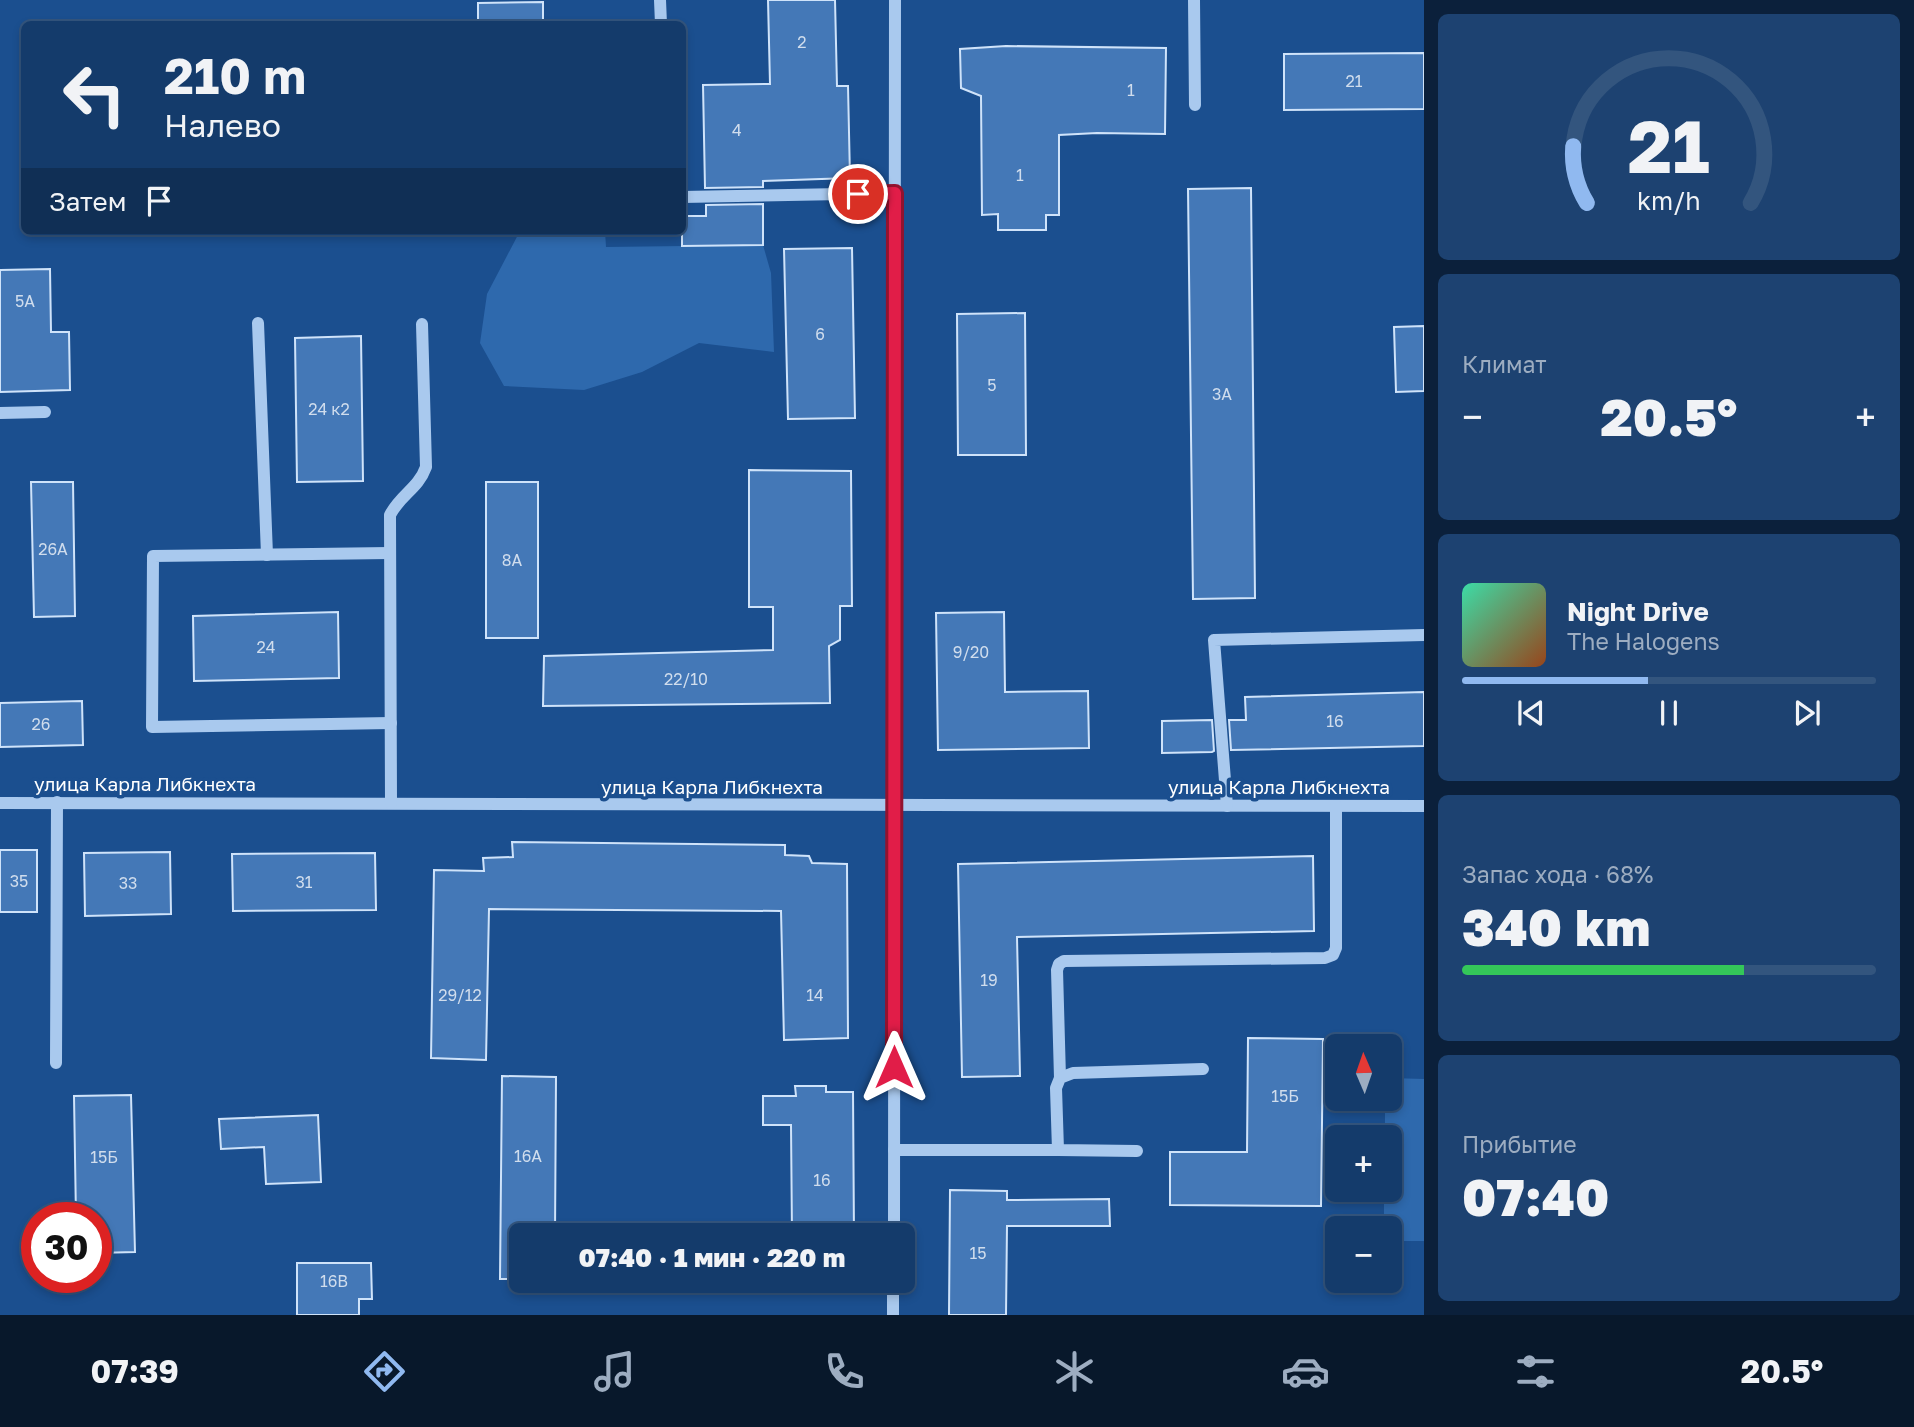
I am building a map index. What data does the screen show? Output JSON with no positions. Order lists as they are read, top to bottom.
{
  "streets": {
    "street": ["улица Карла Либкнехта"]
  },
  "house_numbers": [
    "2",
    "21",
    "1",
    "4",
    "1",
    "5А",
    "6",
    "5",
    "3А",
    "24 к2",
    "26А",
    "8А",
    "24",
    "9/20",
    "22/10",
    "16",
    "26",
    "35",
    "31",
    "33",
    "19",
    "29/12",
    "14",
    "15Б",
    "16А",
    "15Б",
    "16",
    "15",
    "16В"
  ],
  "north": "top",
  "page": {
    "turn": ["210 m", "Налево"],
    "then": "Затем",
    "tile": [
      "Климат",
      ["Запас хода · 68%", "340 km"],
      ["Прибытие", "07:40"]
    ],
    "heat": ["−", "20.5°", "+"],
    "song": ["Night Drive", "The Halogens"],
    "map_buttons": ["+", "−"],
    "limit": "30",
    "trip": "07:40 · 1 мин · 220 m",
    "tabs": ["07:39", "20.5°"],
    "gauge": ["21", "km/h"]
  }
}
